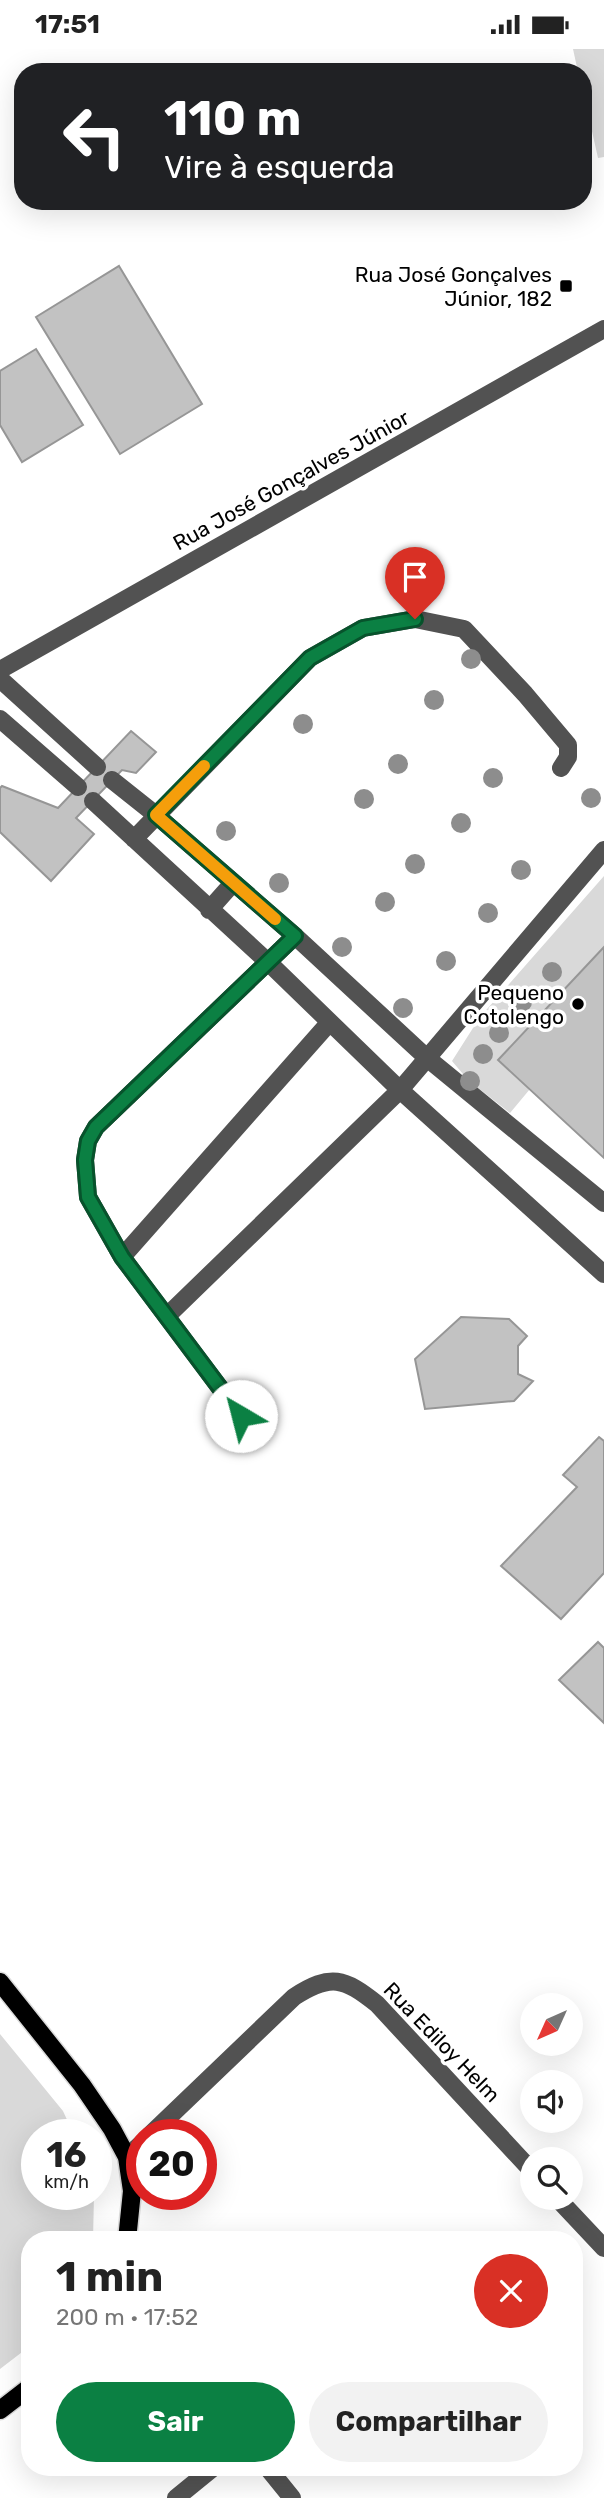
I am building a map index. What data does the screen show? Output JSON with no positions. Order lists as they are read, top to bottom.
{
  "streets": {
    "street": ["Rua José Gonçalves Júnior", "Rua Ediloy Helm"]
  },
  "places": {
    "transit": ["Rua José Gonçalves Júnior, 182"],
    "other": ["Pequeno Cotolengo"]
  },
  "north": "bottom left",
  "page": {
    "status": "17:51",
    "turn": ["110 m", "Vire à esquerda"],
    "speed": "16 km/h",
    "limit": "20",
    "heading": ["1 min", "200 m · 17:52"],
    "buttons": ["Sair", "Compartilhar"]
  }
}
